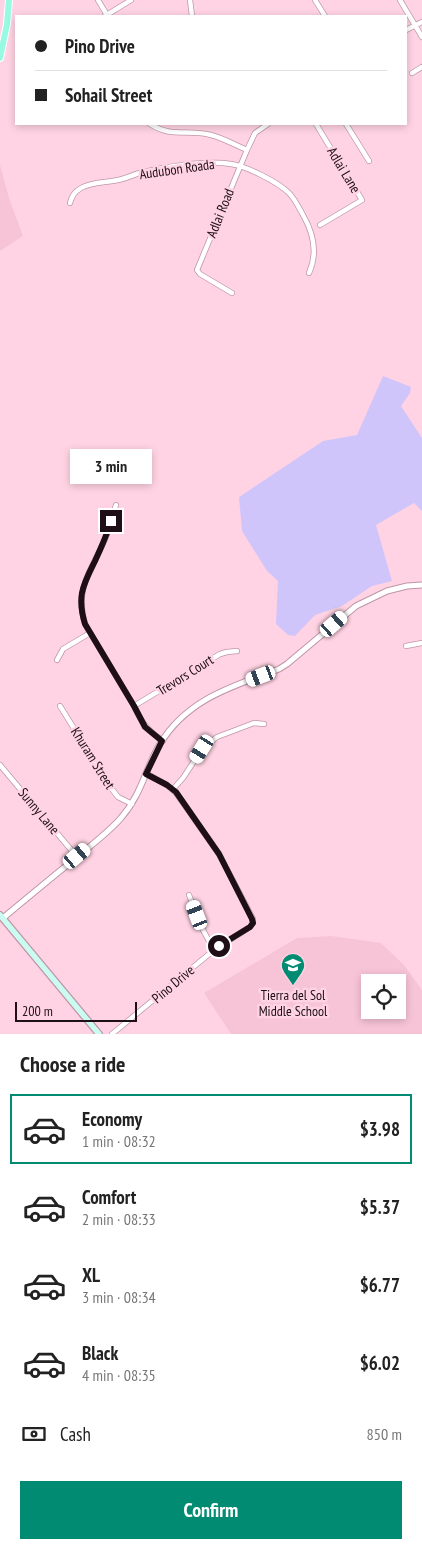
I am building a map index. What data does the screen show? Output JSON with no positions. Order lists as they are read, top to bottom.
{
  "streets": {
    "street": [
      "Audubon Roada",
      "Adlai Lane",
      "Adlai Road",
      "Trevors Court",
      "Khuram Street",
      "Sunny Lane",
      "Pino Drive"
    ]
  },
  "crossings": [
    ["Audubon Roada", "Adlai Road"]
  ],
  "places": {
    "school or university": ["Tierra del Sol Middle School"]
  },
  "scale_bar": "200 m",
  "page": {
    "banner": ["Pino Drive", "Sohail Street"],
    "bubble": "3 min",
    "scale": "200 m",
    "heading": "Choose a ride",
    "list": [
      {
        "name": "Economy",
        "note": "1 min · 08:32",
        "value": "$3.98"
      },
      {
        "name": "Comfort",
        "note": "2 min · 08:33",
        "value": "$5.37"
      },
      {
        "name": "XL",
        "note": "3 min · 08:34",
        "value": "$6.77"
      },
      {
        "name": "Black",
        "note": "4 min · 08:35",
        "value": "$6.02"
      }
    ],
    "pay": ["Cash", "850 m"],
    "buttons": "Confirm"
  }
}
